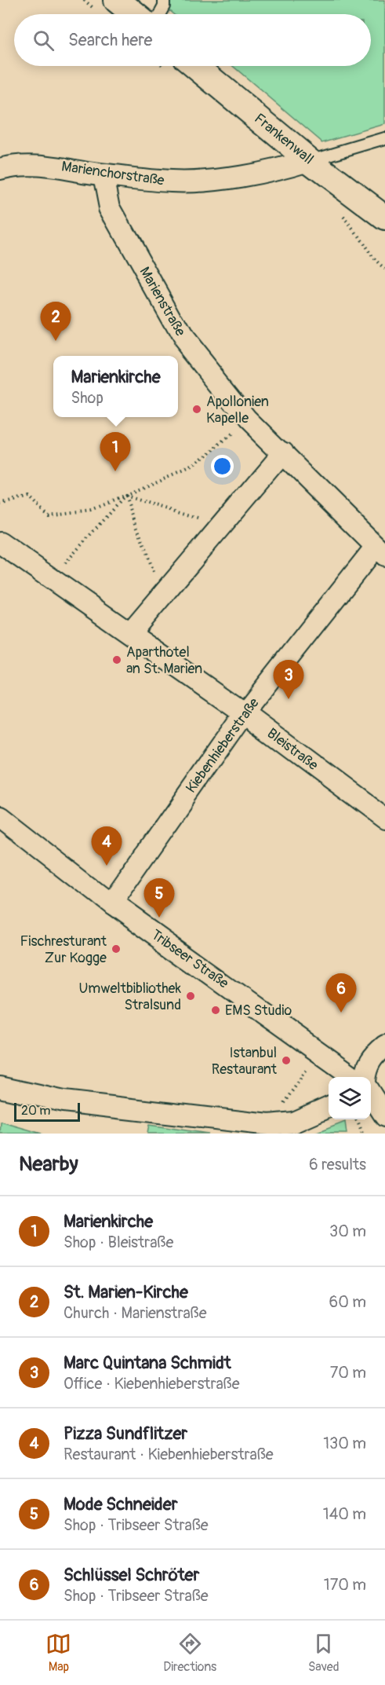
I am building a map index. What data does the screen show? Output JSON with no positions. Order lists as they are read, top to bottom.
{
  "streets": {
    "street": [
      "Frankenwall",
      "Marienchorstraße",
      "Marienstraße",
      "Kiebenhieberstraße",
      "Bleistraße",
      "Tribseer Straße"
    ]
  },
  "crossings": [
    ["Frankenwall", "Marienchorstraße"],
    ["Marienchorstraße", "Marienstraße"],
    ["Marienstraße", "Kiebenhieberstraße"],
    ["Kiebenhieberstraße", "Bleistraße"],
    ["Kiebenhieberstraße", "Tribseer Straße"]
  ],
  "places": [
    "Apollonien Kapelle",
    "Aparthotel an St. Marien",
    "Fischresturant Zur Kogge",
    "Umweltbibliothek Stralsund",
    "EMS Studio",
    "Istanbul Restaurant"
  ],
  "scale_bar": "20 m",
  "page": {
    "search": "Search here",
    "pins": [
      "2",
      "1",
      "3",
      "4",
      "5",
      "6"
    ],
    "popup": ["Marienkirche", "Shop"],
    "scale": "20 m",
    "heading": ["Nearby", "6 results"],
    "list": [
      {
        "mark": "1",
        "name": "Marienkirche",
        "note": "Shop · Bleistraße",
        "value": "30 m"
      },
      {
        "mark": "2",
        "name": "St. Marien-Kirche",
        "note": "Church · Marienstraße",
        "value": "60 m"
      },
      {
        "mark": "3",
        "name": "Marc Quintana Schmidt",
        "note": "Office · Kiebenhieberstraße",
        "value": "70 m"
      },
      {
        "mark": "4",
        "name": "Pizza Sundflitzer",
        "note": "Restaurant · Kiebenhieberstraße",
        "value": "130 m"
      },
      {
        "mark": "5",
        "name": "Mode Schneider",
        "note": "Shop · Tribseer Straße",
        "value": "140 m"
      },
      {
        "mark": "6",
        "name": "Schlüssel Schröter",
        "note": "Shop · Tribseer Straße",
        "value": "170 m"
      }
    ],
    "nav": ["Map", "Directions", "Saved"]
  }
}
